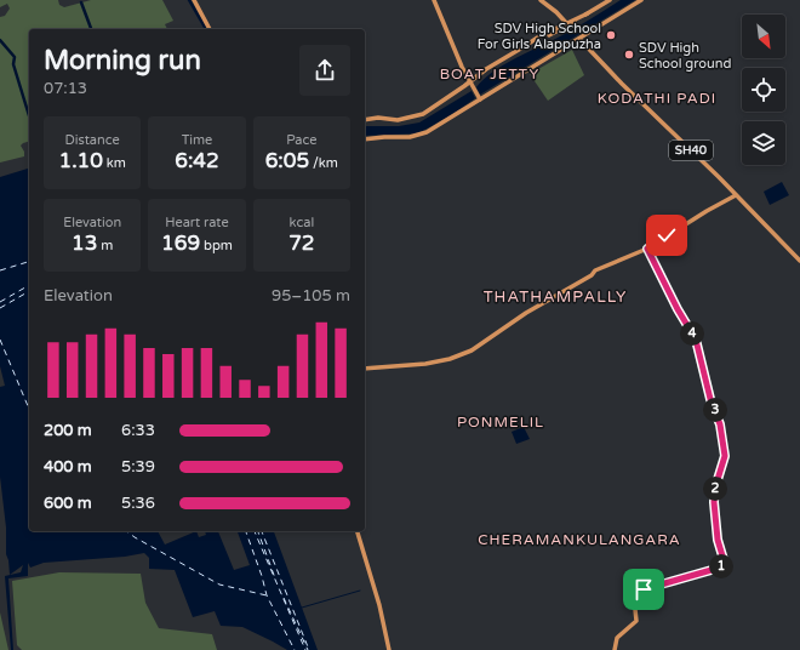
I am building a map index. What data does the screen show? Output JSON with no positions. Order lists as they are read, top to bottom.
{
  "streets": {
    "main road": ["SH40"]
  },
  "districts": [
    "BOAT JETTY",
    "KODATHI PADI",
    "THATHAMPALLY",
    "PONMELIL",
    "CHERAMANKULANGARA"
  ],
  "places": ["SDV High School For Girls Alappuzha", "SDV High School ground"],
  "north": "bottom right",
  "page": {
    "heading": ["Morning run", "07:13"],
    "stats": [
      ["Distance", "1.10 km"],
      ["Time", "6:42"],
      ["Pace", "6:05 /km"],
      ["Elevation", "13 m"],
      ["Heart rate", "169 bpm"],
      ["kcal", "72"]
    ],
    "chart": ["Elevation", "95–105 m"],
    "pins": [
      "4",
      "3",
      "2",
      "1"
    ],
    "list": [
      {
        "name": "200 m",
        "note": "6:33"
      },
      {
        "name": "400 m",
        "note": "5:39"
      },
      {
        "name": "600 m",
        "note": "5:36"
      }
    ]
  }
}
